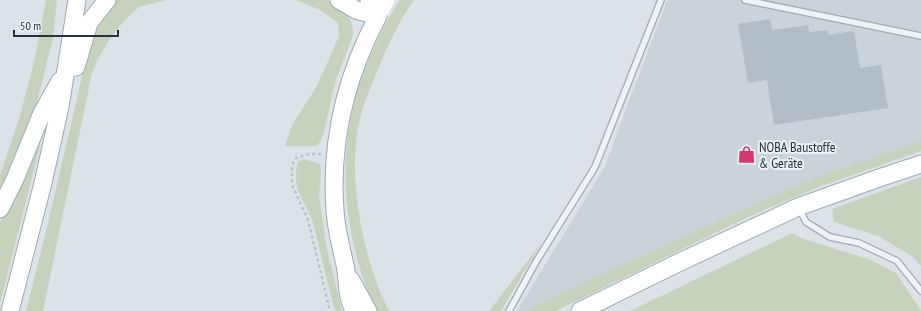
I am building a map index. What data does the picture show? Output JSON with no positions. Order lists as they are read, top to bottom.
{
  "places": {
    "shop": ["NOBA Baustoffe & Geräte"]
  },
  "scale_bar": "50 m"
}
